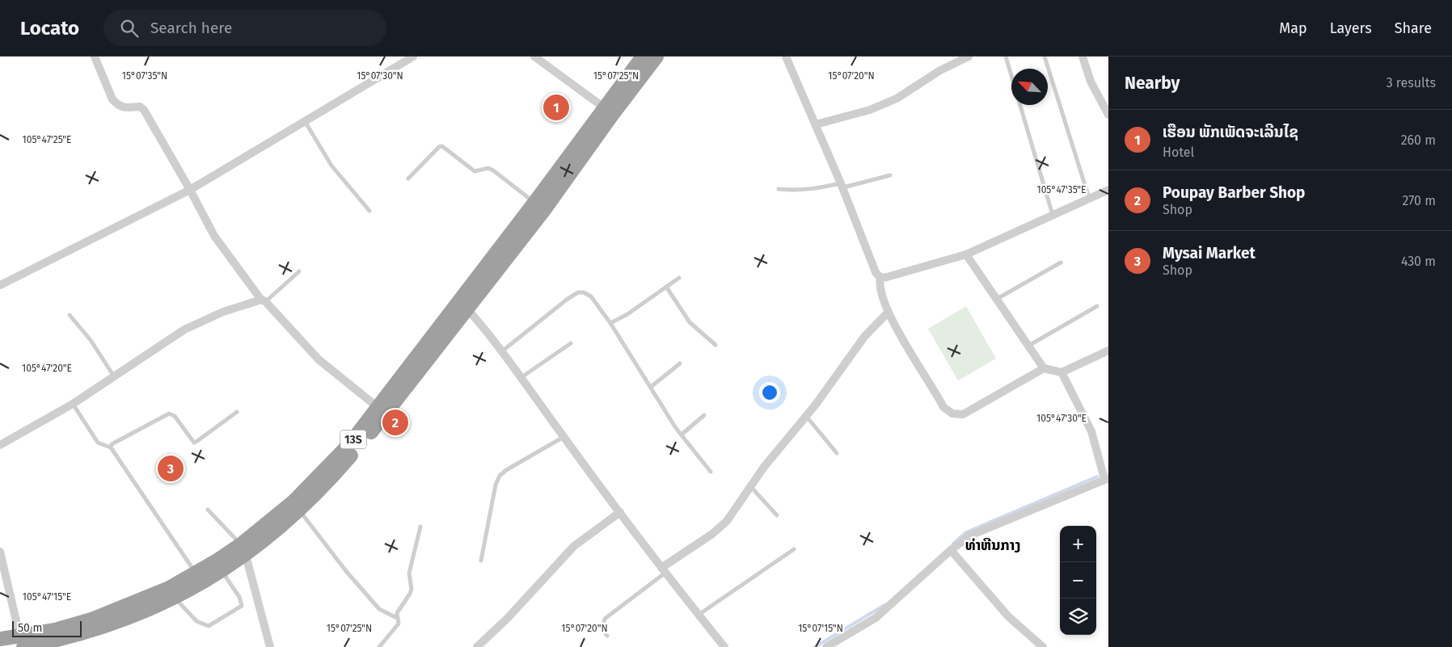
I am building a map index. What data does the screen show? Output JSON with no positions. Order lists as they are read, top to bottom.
{
  "streets": {
    "highway": ["13S"]
  },
  "districts": ["ທ່າຫີນກາງ"],
  "scale_bar": "50 m",
  "north": "top left",
  "page": {
    "header": "Locato",
    "search": "Search here",
    "nav": ["Map", "Layers", "Share"],
    "heading": ["Nearby", "3 results"],
    "pins": ["1", "2", "3"],
    "list": [
      {
        "mark": "1",
        "name": "ເຮືອນ ພັກເພັດຈະເລີນໄຊ",
        "note": "Hotel",
        "value": "260 m"
      },
      {
        "mark": "2",
        "name": "Poupay Barber Shop",
        "note": "Shop",
        "value": "270 m"
      },
      {
        "mark": "3",
        "name": "Mysai Market",
        "note": "Shop",
        "value": "430 m"
      }
    ],
    "map_buttons": ["+", "−"],
    "scale": "50 m"
  },
  "coordinates": [
    "15°07'35\"N",
    "15°07'30\"N",
    "15°07'25\"N",
    "15°07'20\"N",
    "105°47'25\"E",
    "105°47'35\"E",
    "105°47'20\"E",
    "105°47'30\"E",
    "105°47'15\"E",
    "15°07'15\"N"
  ]
}
